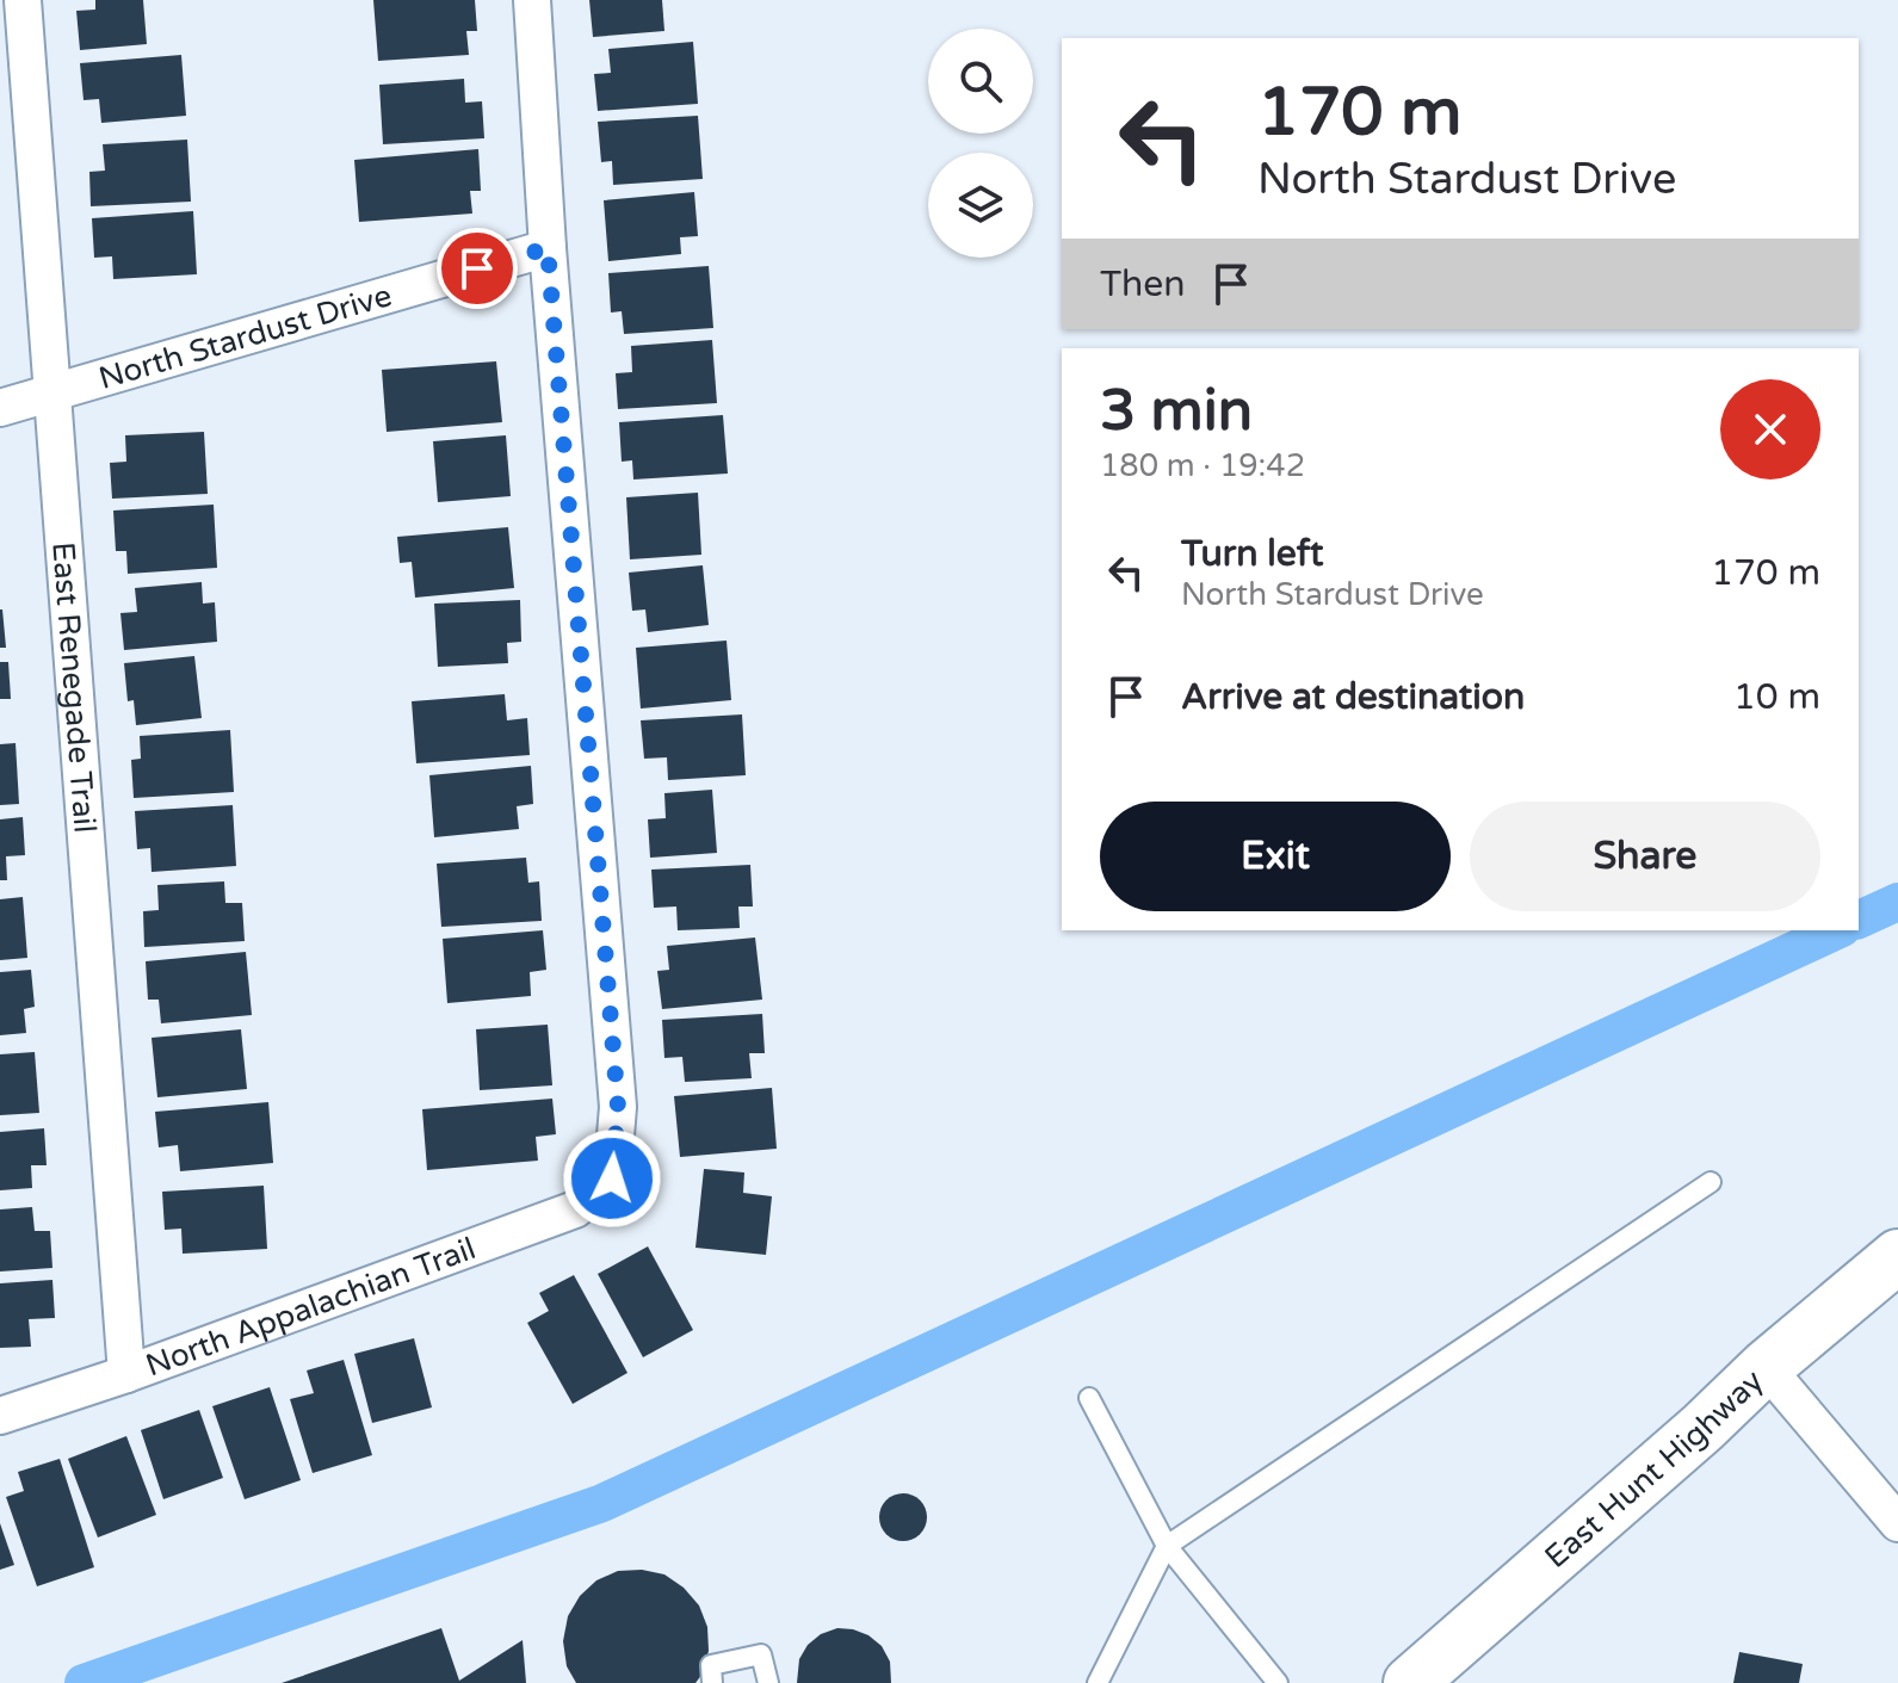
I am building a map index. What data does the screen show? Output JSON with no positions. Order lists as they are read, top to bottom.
{
  "streets": {
    "main road": ["East Hunt Highway"],
    "street": ["North Stardust Drive", "East Renegade Trail", "North Appalachian Trail"]
  },
  "crossings": [
    ["North Stardust Drive", "East Renegade Trail"],
    ["North Stardust Drive", "North Appalachian Trail"],
    ["East Renegade Trail", "North Appalachian Trail"]
  ],
  "page": {
    "turn": ["170 m", "North Stardust Drive"],
    "then": "Then",
    "heading": ["3 min", "180 m · 19:42"],
    "list": [
      {
        "name": "Turn left",
        "note": "North Stardust Drive",
        "value": "170 m"
      },
      {
        "name": "Arrive at destination",
        "value": "10 m"
      }
    ],
    "buttons": ["Exit", "Share"]
  }
}
